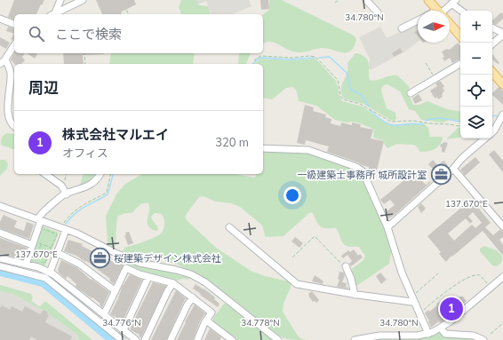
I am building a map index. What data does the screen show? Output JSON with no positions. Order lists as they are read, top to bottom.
{
  "places": {
    "office": ["一級建築士事務所 城所設計室", "桜建築デザイン株式会社"]
  },
  "north": "right",
  "page": {
    "map_buttons": ["+", "−"],
    "search": "ここで検索",
    "heading": "周辺",
    "list": [
      {
        "mark": "1",
        "name": "株式会社マルエイ",
        "note": "オフィス",
        "value": "320 m"
      }
    ],
    "pins": "1"
  },
  "coordinates": [
    "34.780°N",
    "137.670°E",
    "34.776°N",
    "34.778°N"
  ]
}
